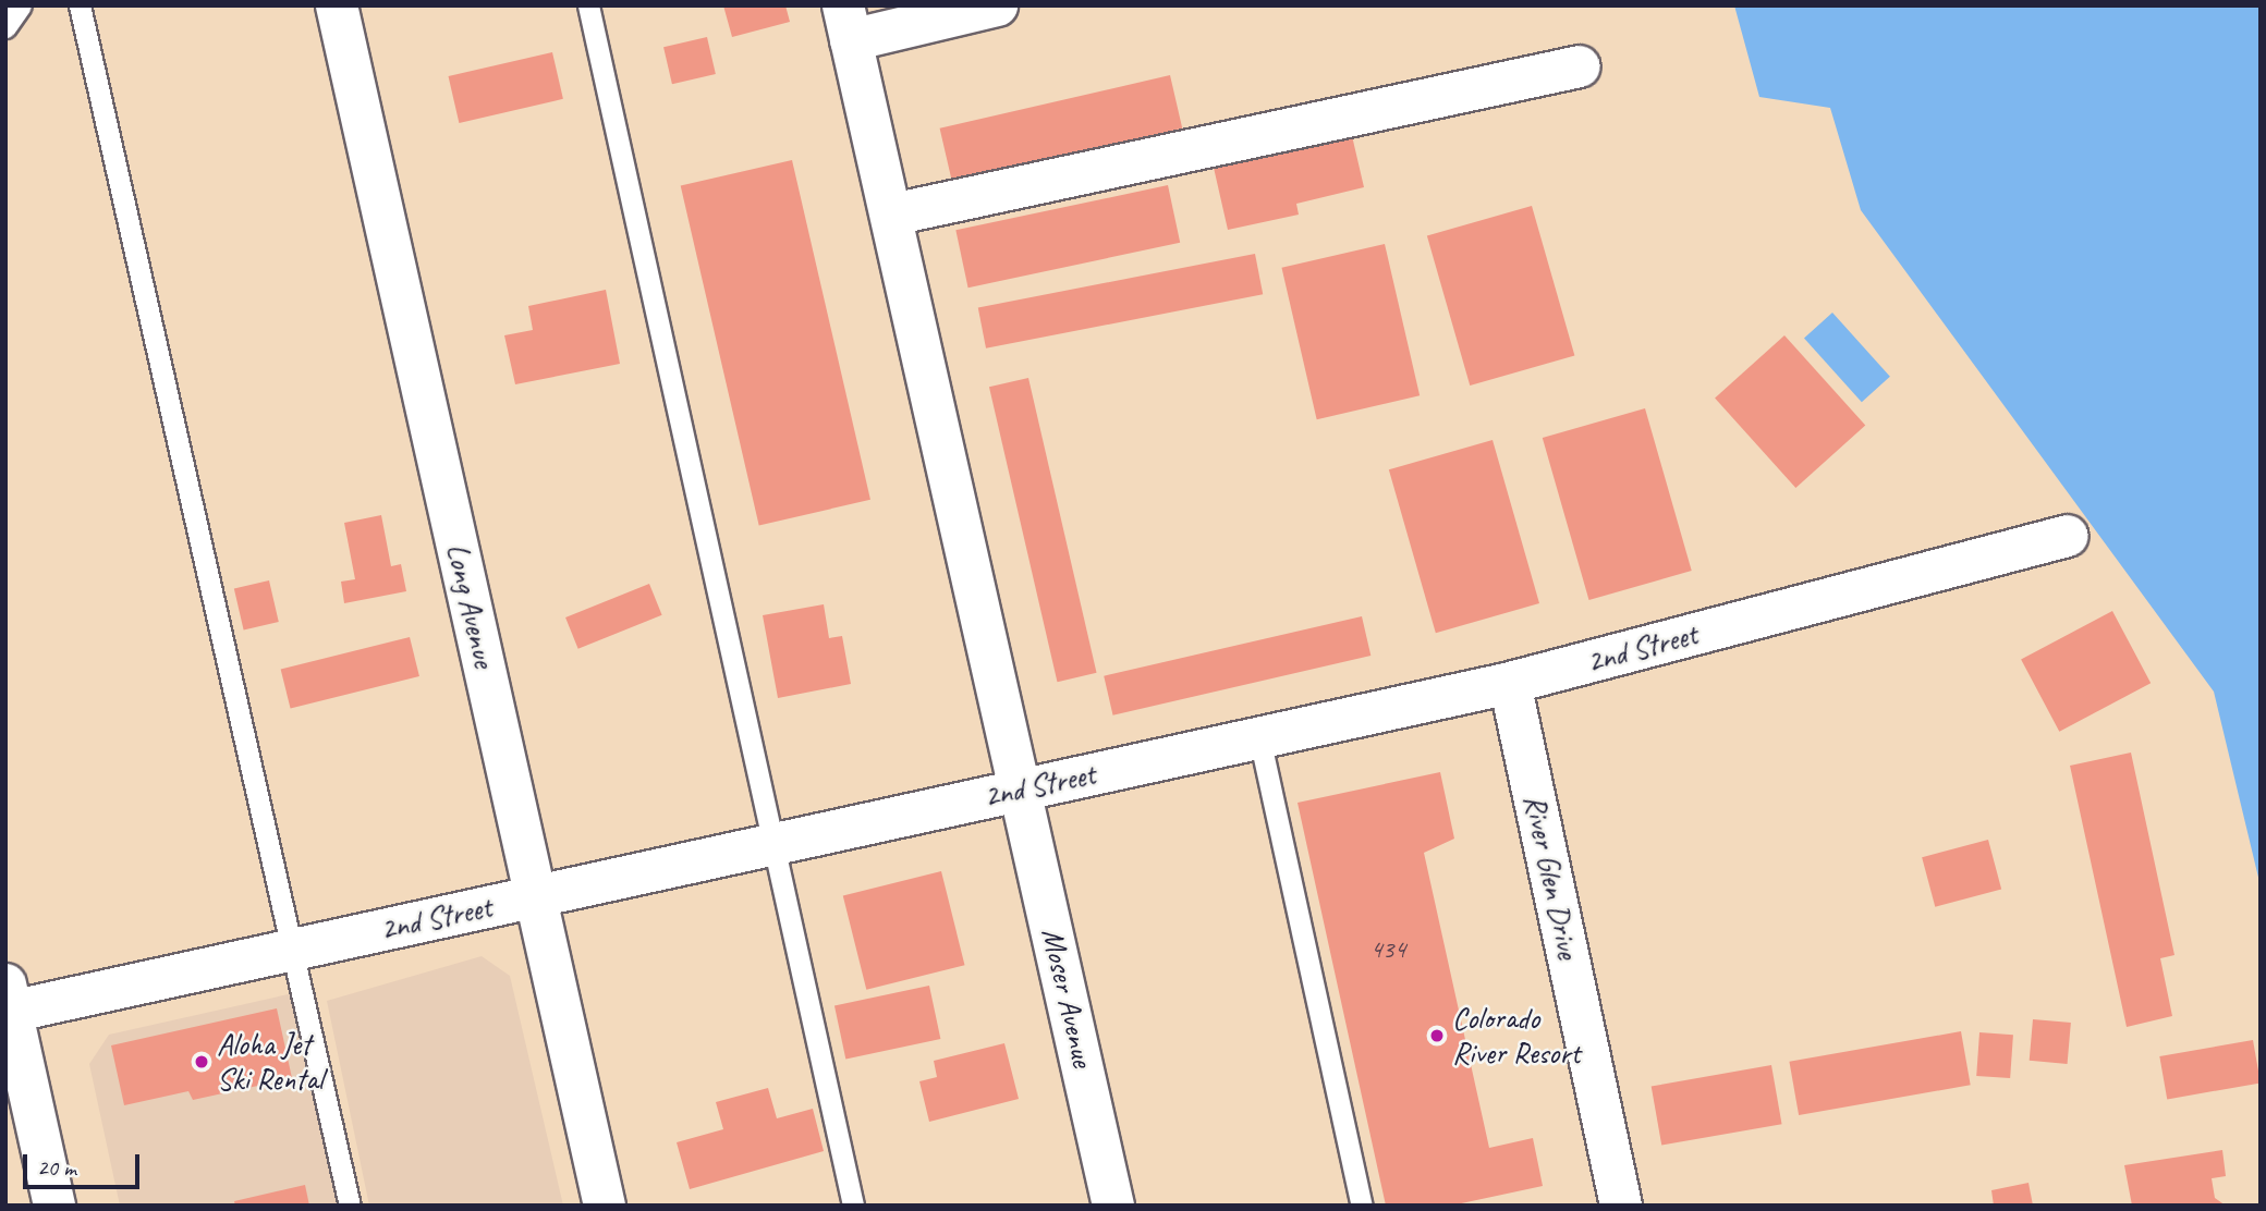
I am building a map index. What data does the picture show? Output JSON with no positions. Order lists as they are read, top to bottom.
{
  "streets": {
    "main road": [
      "Long Avenue",
      "2nd Street",
      "River Glen Drive",
      "Moser Avenue"
    ]
  },
  "crossings": [
    ["Long Avenue", "2nd Street"],
    ["2nd Street", "River Glen Drive"],
    ["2nd Street", "Moser Avenue"]
  ],
  "places": ["Colorado River Resort", "Aloha Jet Ski Rental"],
  "house_numbers": ["434"],
  "scale_bar": "20 m"
}
